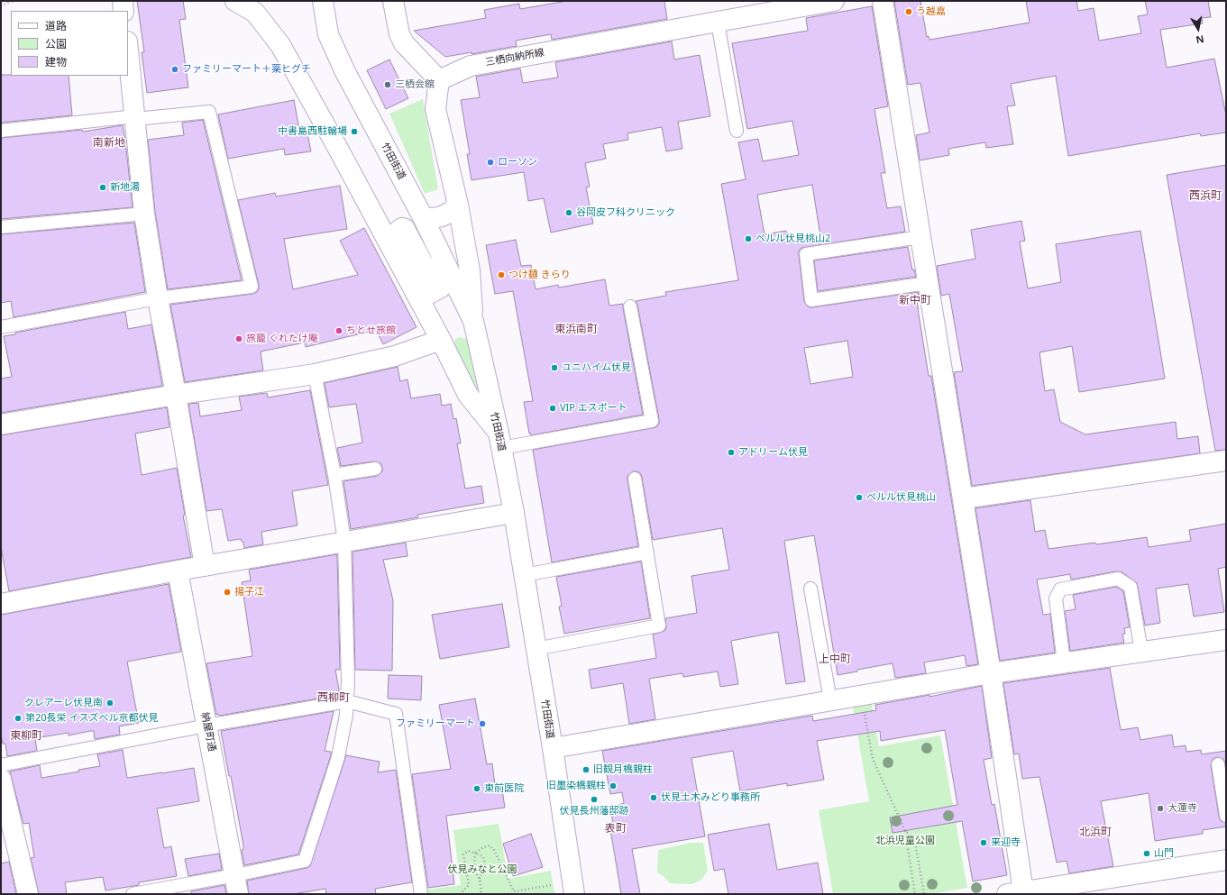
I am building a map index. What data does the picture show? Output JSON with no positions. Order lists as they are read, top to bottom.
{
  "streets": {
    "street": ["三栖向納所線", "竹田街道", "納屋町通"]
  },
  "districts": [
    "南新地",
    "西浜町",
    "新中町",
    "東浜南町",
    "上中町",
    "西柳町",
    "東柳町",
    "表町",
    "北浜町"
  ],
  "parks": ["北浜児童公園", "伏見みなと公園"],
  "places": [
    "う越嘉",
    "ファミリーマート＋薬ヒグチ",
    "三栖会館",
    "中書島西駐輪場",
    "ローソン",
    "新地湯",
    "谷岡皮フ科クリニック",
    "ペルル伏見桃山2",
    "つけ麺 きらり",
    "ちとせ旅館",
    "旅籠 くれたけ庵",
    "ユニハイム伏見",
    "VIP エスポート",
    "アドリーム伏見",
    "ペルル伏見桃山",
    "揚子江",
    "クレアーレ伏見南",
    "第20長栄 イスズベル京都伏見",
    "ファミリーマート",
    "旧観月橋親柱",
    "旧墨染橋親柱",
    "東前医院",
    "伏見土木みどり事務所",
    "伏見長州藩邸跡",
    "大蓮寺",
    "来迎寺",
    "山門"
  ],
  "legend": ["道路", "公園", "建物"],
  "north": "bottom"
}
